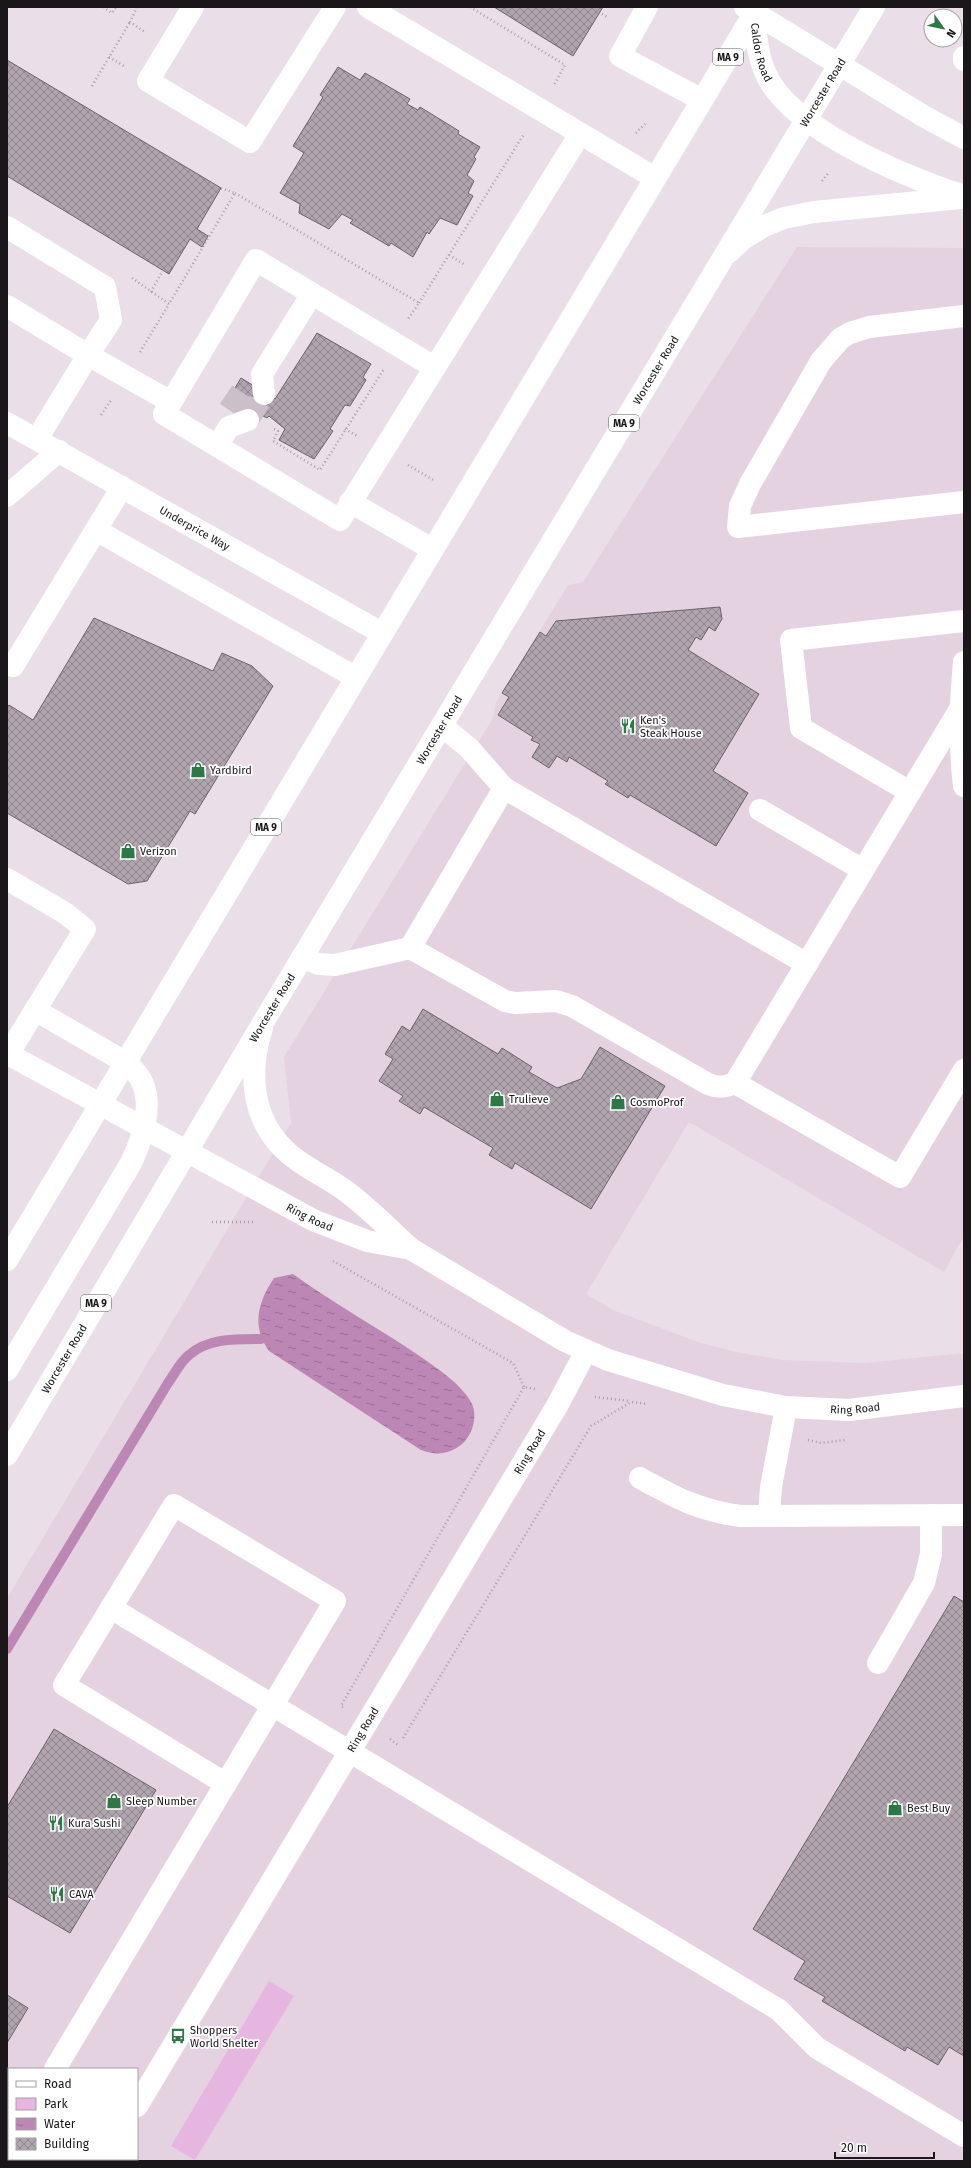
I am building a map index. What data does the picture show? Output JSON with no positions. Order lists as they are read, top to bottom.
{
  "streets": {
    "main road": [
      "Caldor Road",
      "MA 9",
      "Worcester Road",
      "Underprice Way",
      "Ring Road"
    ]
  },
  "crossings": [
    ["Caldor Road", "MA 9"],
    ["Caldor Road", "Worcester Road"],
    ["MA 9", "Underprice Way"],
    ["MA 9", "Ring Road"],
    ["Worcester Road", "Ring Road"]
  ],
  "places": {
    "restaurant": ["Ken's Steak House", "Kura Sushi", "CAVA"],
    "shop": [
      "Yardbird",
      "Verizon",
      "Trulieve",
      "CosmoProf",
      "Sleep Number",
      "Best Buy"
    ],
    "bus stop": ["Shoppers World Shelter"]
  },
  "legend": [
    "Road",
    "Park",
    "Water",
    "Building"
  ],
  "scale_bar": "20 m",
  "north": "bottom right"
}
